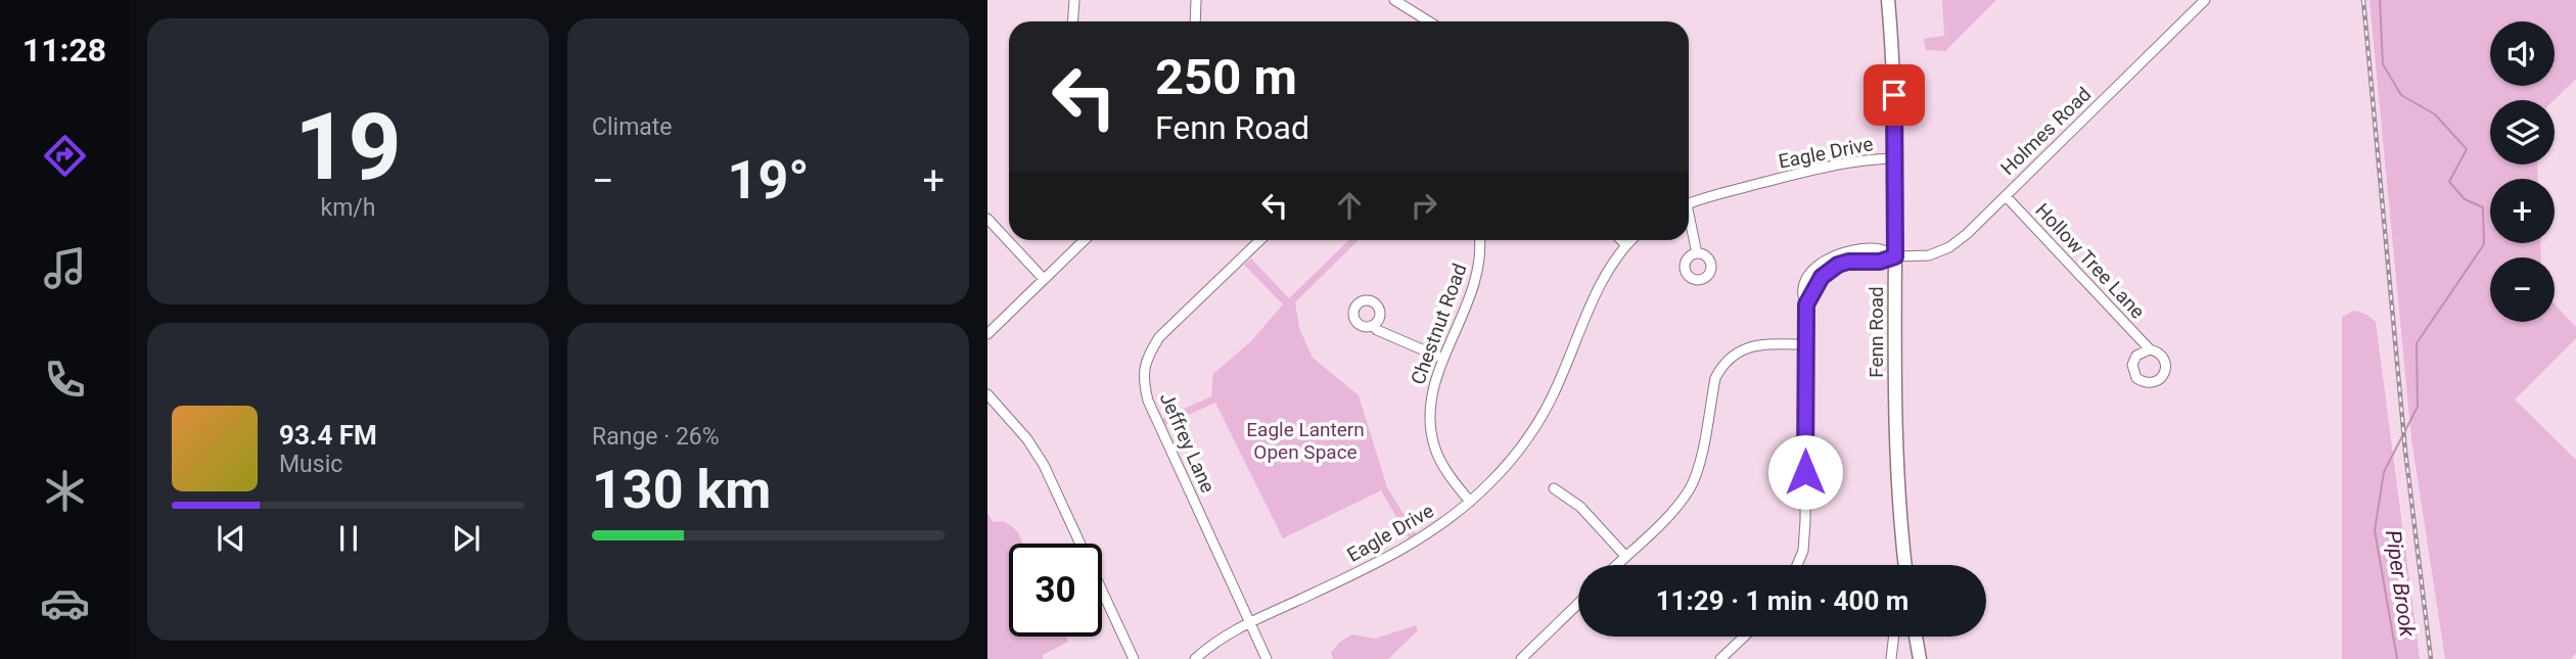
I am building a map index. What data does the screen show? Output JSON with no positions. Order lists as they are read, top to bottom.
{
  "streets": {
    "street": [
      "Holmes Road",
      "Eagle Drive",
      "Hollow Tree Lane",
      "Chestnut Road",
      "Fenn Road",
      "Jeffrey Lane"
    ]
  },
  "crossings": [
    ["Holmes Road", "Hollow Tree Lane"],
    ["Holmes Road", "Fenn Road"],
    ["Eagle Drive", "Chestnut Road"],
    ["Eagle Drive", "Fenn Road"],
    ["Eagle Drive", "Jeffrey Lane"]
  ],
  "water": ["Piper Brook"],
  "parks": ["Eagle Lantern Open Space"],
  "page": {
    "tabs": "11:28",
    "tile": [
      ["19", "km/h"],
      "Climate",
      ["Range · 26%", "130 km"]
    ],
    "map_buttons": ["+", "−"],
    "turn": ["250 m", "Fenn Road"],
    "heat": ["−", "19°", "+"],
    "song": ["93.4 FM", "Music"],
    "limit": "30",
    "trip": "11:29 · 1 min · 400 m"
  }
}
